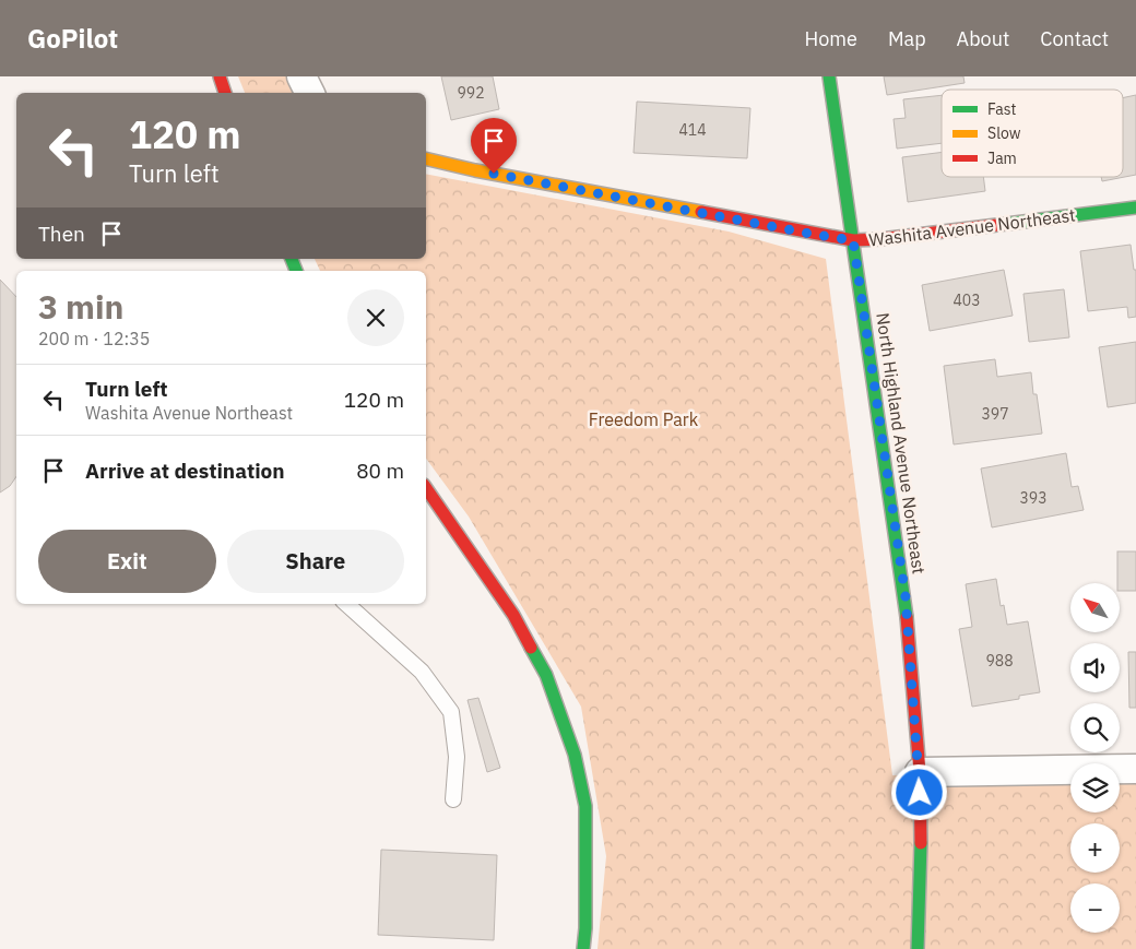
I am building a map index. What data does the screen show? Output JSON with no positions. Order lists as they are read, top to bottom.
{
  "streets": {
    "main road": ["Washita Avenue Northeast", "North Highland Avenue Northeast"]
  },
  "crossings": [
    ["Washita Avenue Northeast", "North Highland Avenue Northeast"]
  ],
  "parks": ["Freedom Park"],
  "house_numbers": [
    "992",
    "414",
    "403",
    "397",
    "393",
    "988"
  ],
  "legend": ["Fast", "Slow", "Jam"],
  "north": "top left",
  "page": {
    "header": "GoPilot",
    "nav": [
      "Home",
      "Map",
      "About",
      "Contact"
    ],
    "turn": ["120 m", "Turn left"],
    "then": "Then",
    "heading": ["3 min", "200 m · 12:35"],
    "list": [
      {
        "name": "Turn left",
        "note": "Washita Avenue Northeast",
        "value": "120 m"
      },
      {
        "name": "Arrive at destination",
        "value": "80 m"
      }
    ],
    "buttons": ["Exit", "Share"],
    "map_buttons": ["+", "−"]
  }
}
